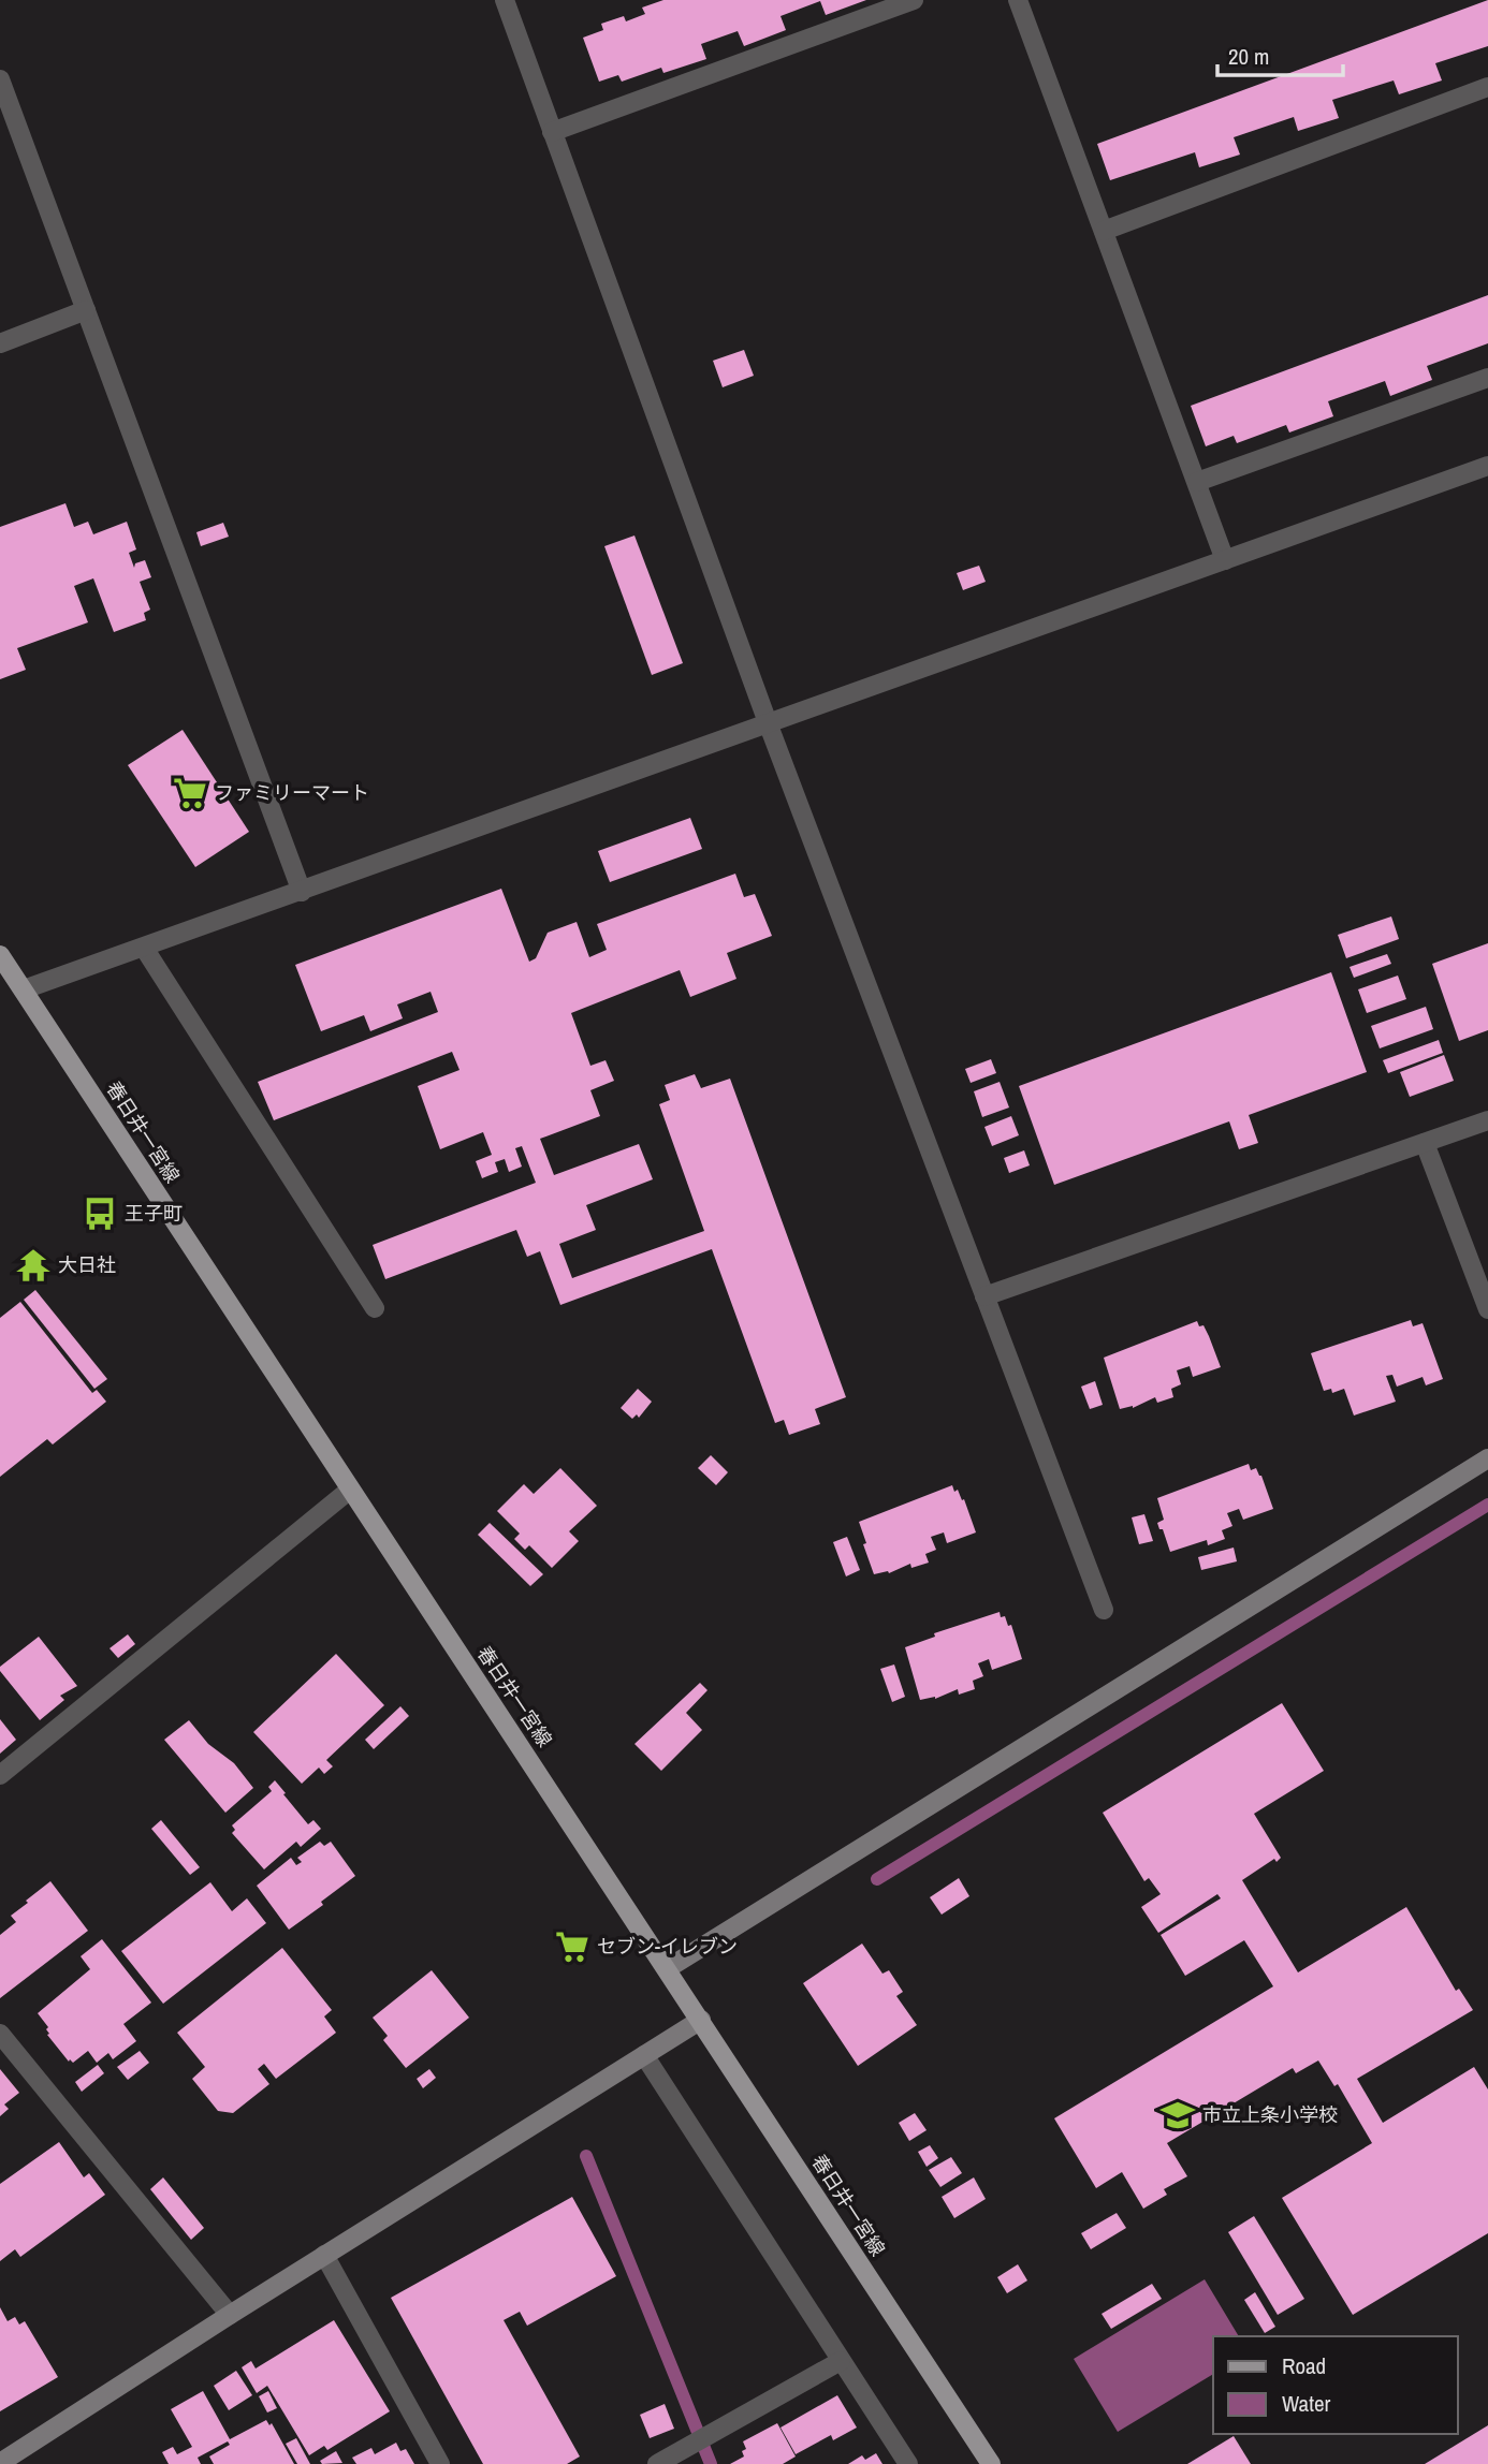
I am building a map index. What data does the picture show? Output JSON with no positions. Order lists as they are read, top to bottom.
{
  "streets": {
    "main road": ["春日井一宮線"]
  },
  "places": {
    "supermarket": ["ファミリーマート", "セブン-イレブン"],
    "bus stop": ["王子町"],
    "temple": ["大日社"],
    "school or university": ["市立上条小学校"]
  },
  "legend": ["Road", "Water"],
  "scale_bar": "20 m"
}
